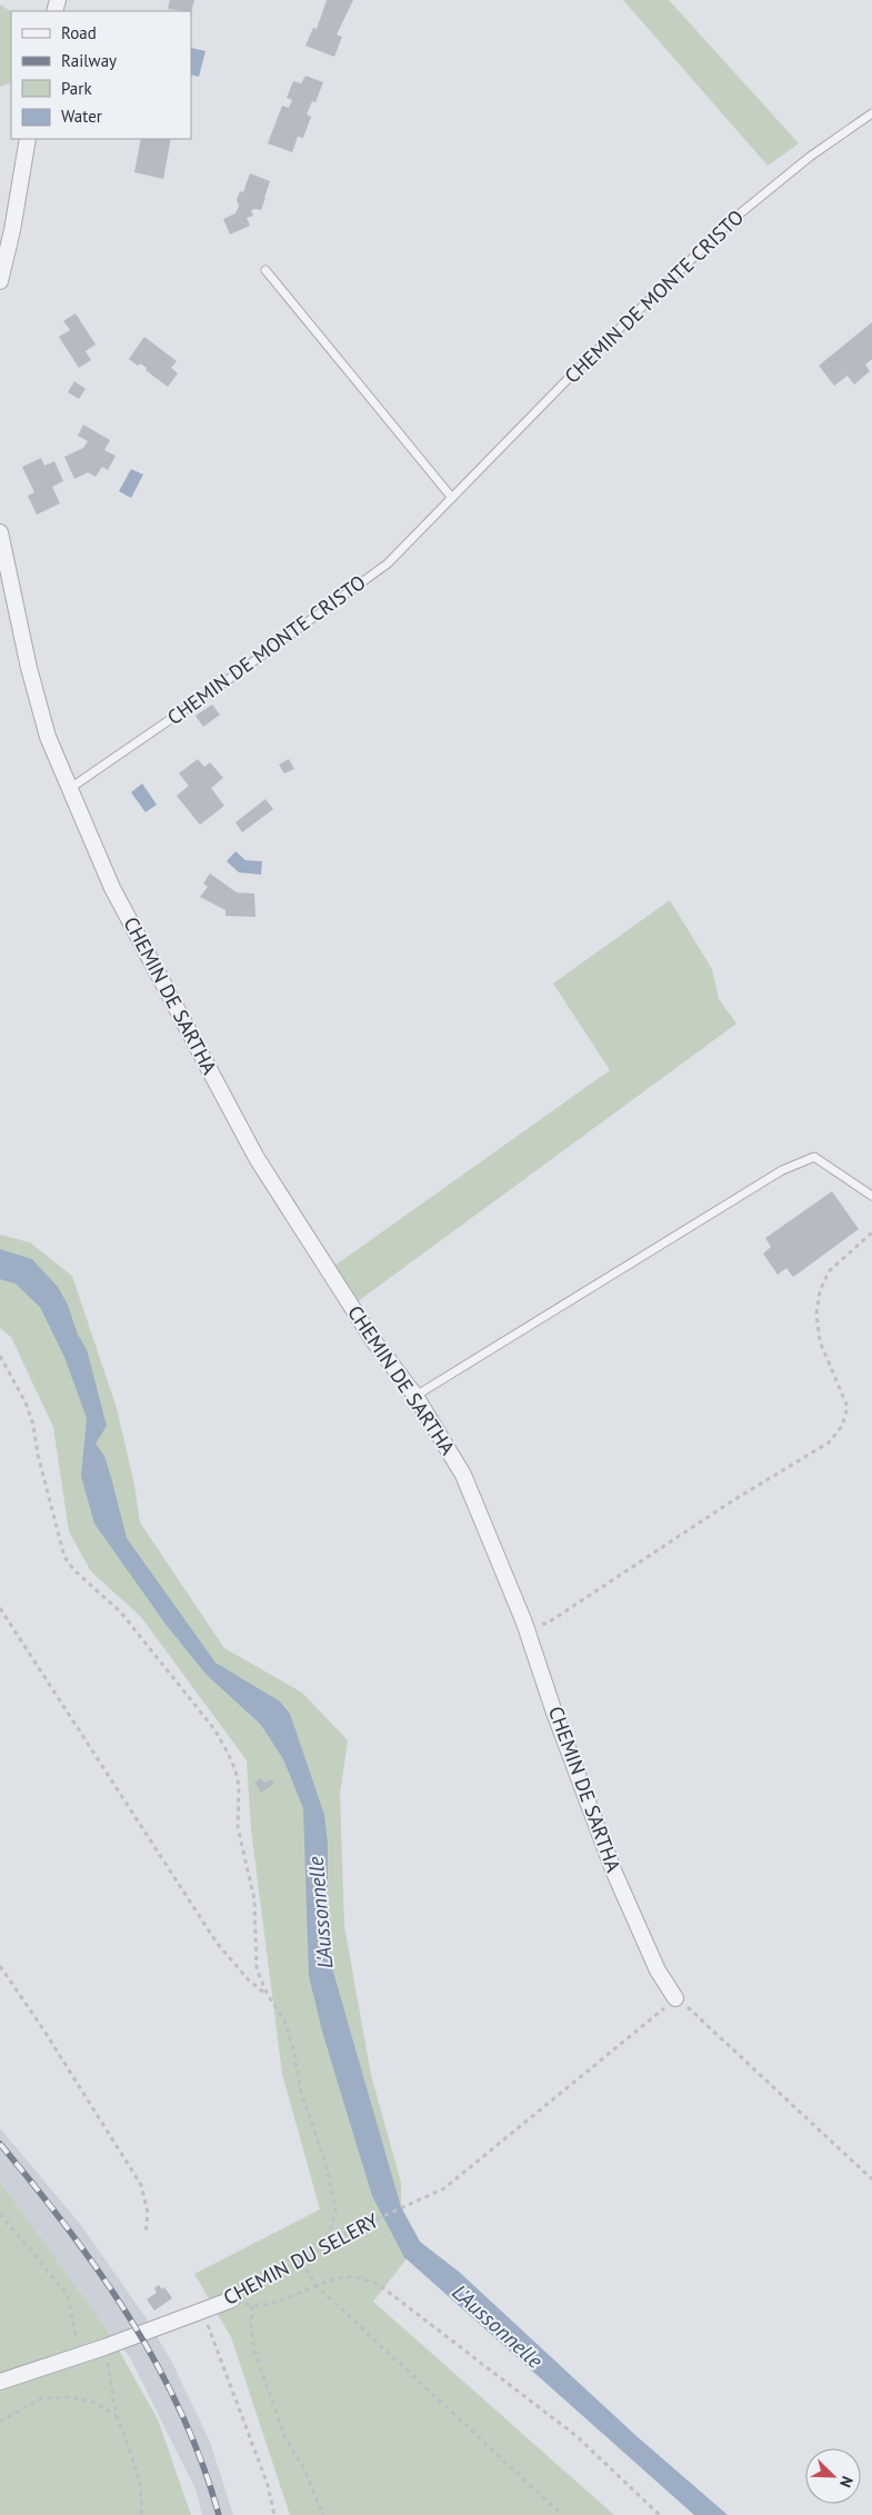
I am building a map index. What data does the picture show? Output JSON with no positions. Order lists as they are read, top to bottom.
{
  "streets": {
    "street": ["CHEMIN DE SARTHA", "CHEMIN DU SELERY"],
    "lane": ["CHEMIN DE MONTE CRISTO"]
  },
  "crossings": [
    ["CHEMIN DE MONTE CRISTO", "CHEMIN DE SARTHA"],
    ["CHEMIN DE SARTHA", "CHEMIN DU SELERY"]
  ],
  "water": ["L'Aussonnelle"],
  "legend": [
    "Road",
    "Railway",
    "Park",
    "Water"
  ],
  "north": "bottom right"
}
